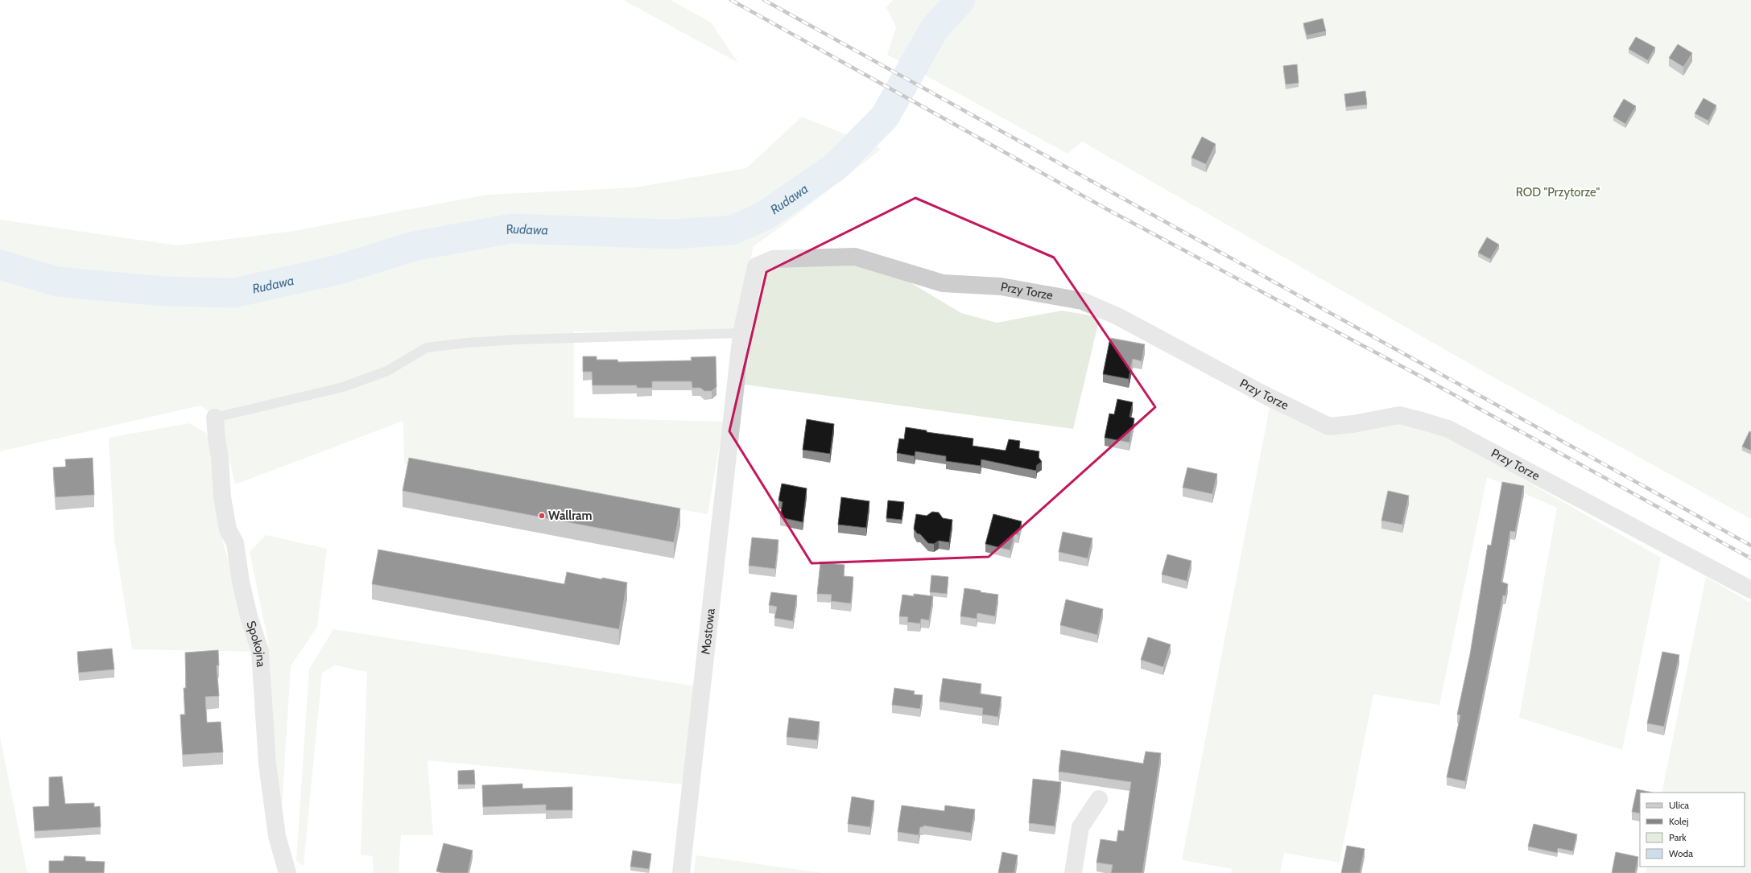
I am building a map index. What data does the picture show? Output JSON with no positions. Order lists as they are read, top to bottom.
{
  "streets": {
    "street": ["Przy Torze", "Mostowa", "Spokojna"]
  },
  "crossings": [
    ["Przy Torze", "Mostowa"]
  ],
  "water": ["Rudawa"],
  "parks": ["ROD \"Przytorze\""],
  "places": ["Wallram"],
  "legend": [
    "Ulica",
    "Kolej",
    "Park",
    "Woda"
  ]
}
